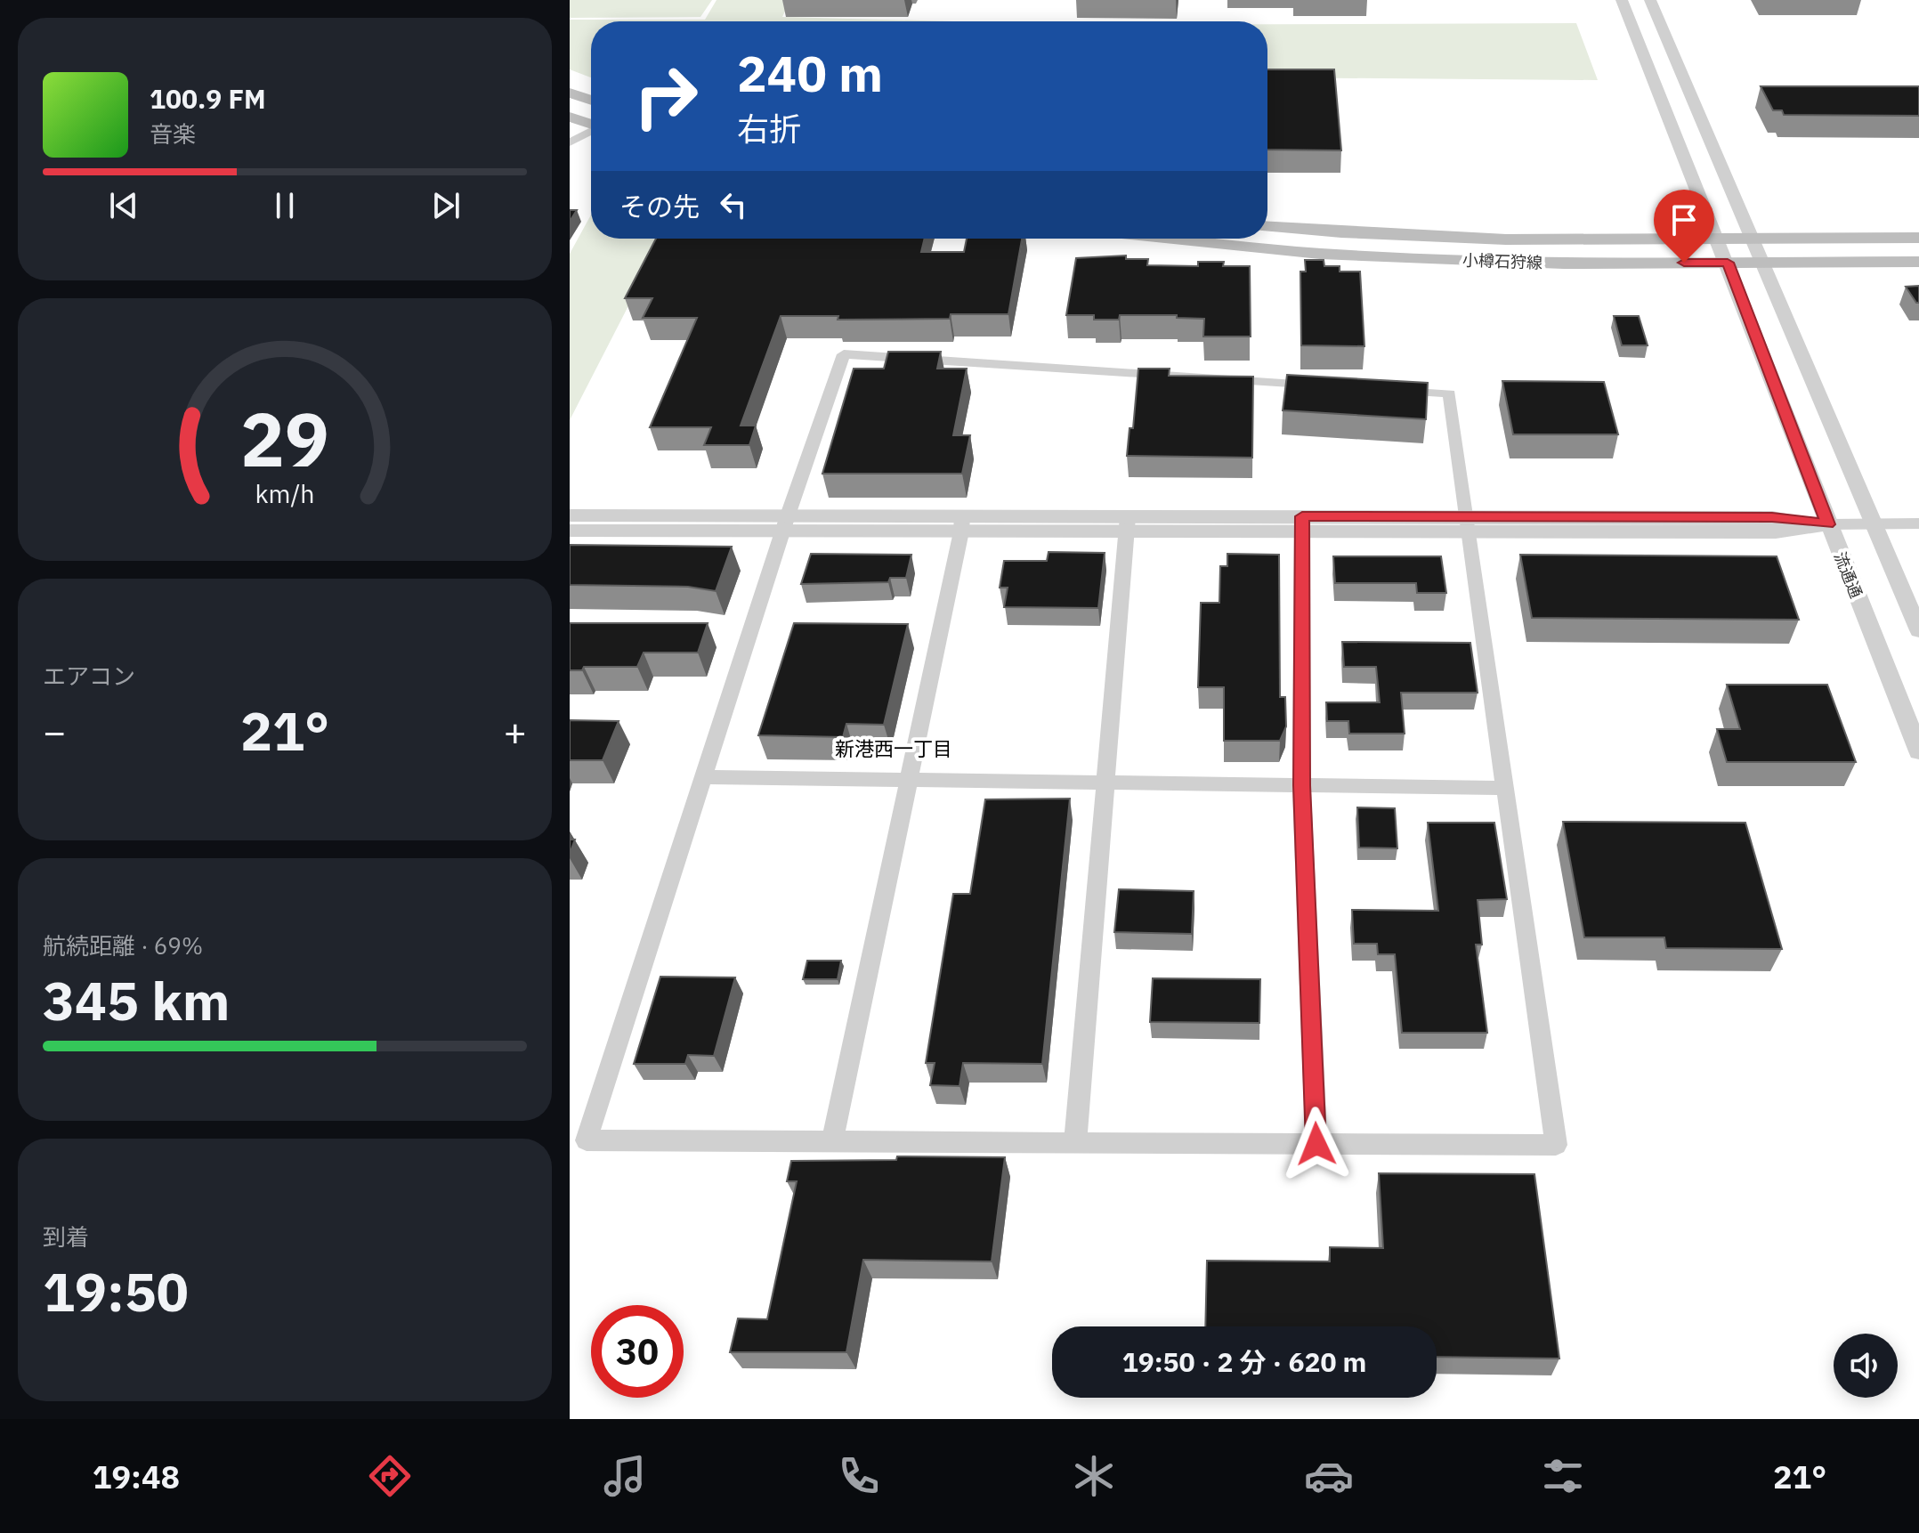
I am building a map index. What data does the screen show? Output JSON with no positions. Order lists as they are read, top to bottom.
{
  "streets": {
    "main road": ["小樽石狩線"],
    "street": ["流通通"]
  },
  "crossings": [
    ["小樽石狩線", "流通通"]
  ],
  "districts": ["新港西一丁目"],
  "page": {
    "turn": ["240 m", "右折"],
    "song": ["100.9 FM", "音楽"],
    "then": "その先",
    "tile": [
      "エアコン",
      ["航続距離 · 69%", "345 km"],
      ["到着", "19:50"]
    ],
    "heat": ["−", "21°", "+"],
    "limit": "30",
    "trip": "19:50 · 2 分 · 620 m",
    "tabs": ["19:48", "21°"],
    "gauge": ["29", "km/h"]
  }
}
